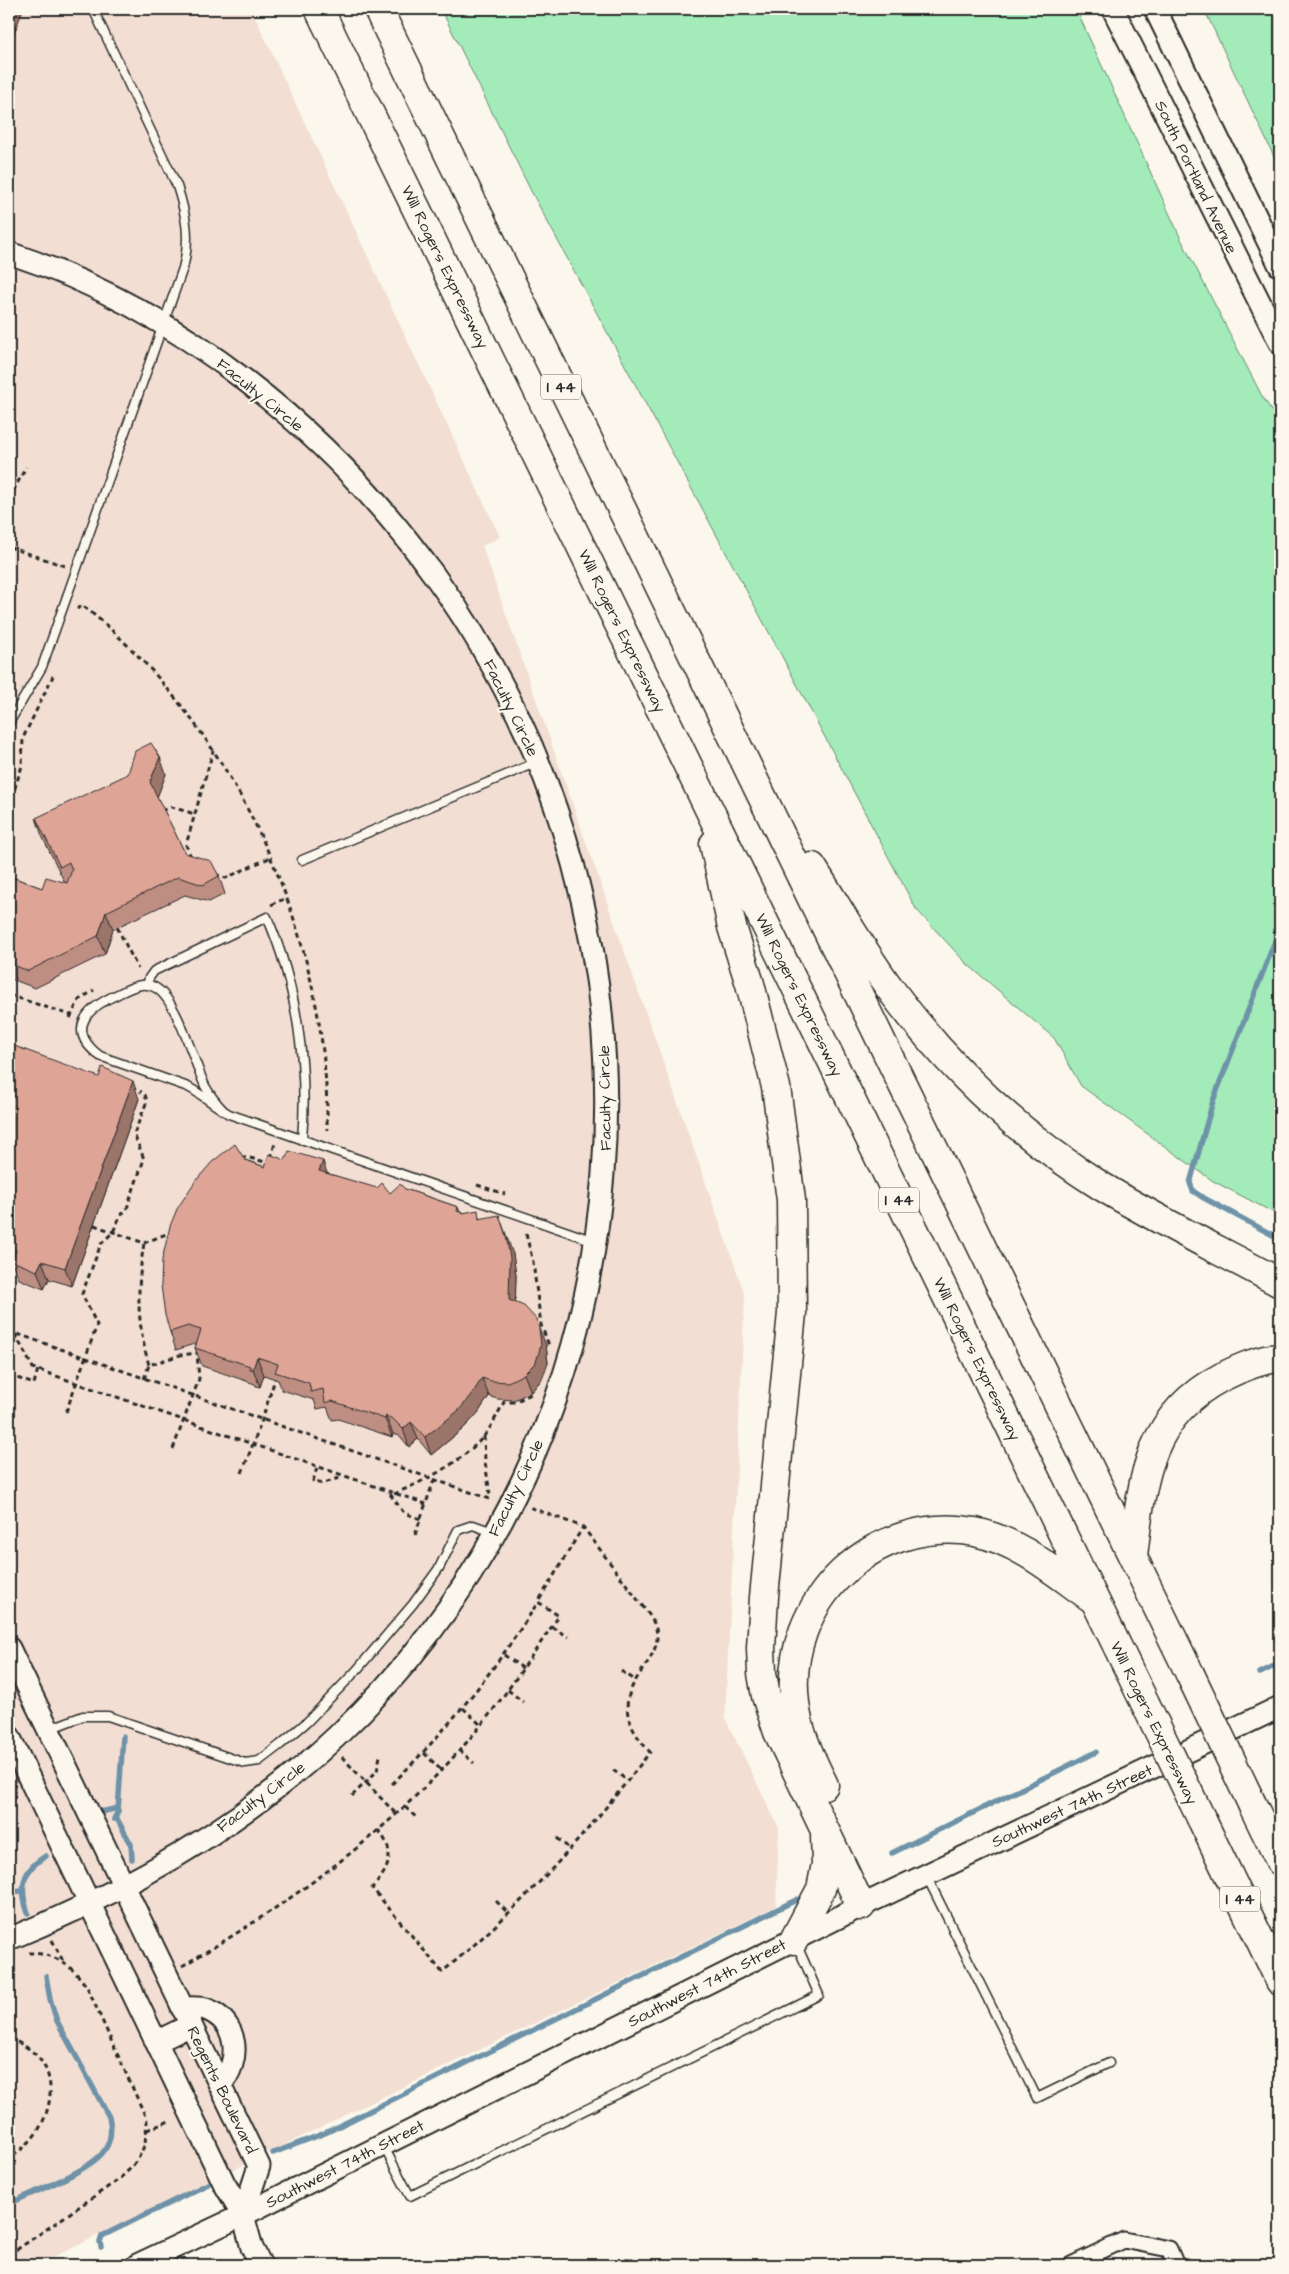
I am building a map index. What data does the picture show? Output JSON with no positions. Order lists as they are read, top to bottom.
{
  "streets": {
    "highway": ["Will Rogers Expressway", "I 44"],
    "street": [
      "South Portland Avenue",
      "Faculty Circle",
      "Southwest 74th Street",
      "Regents Boulevard"
    ]
  },
  "crossings": [
    ["Faculty Circle", "Regents Boulevard"],
    ["Southwest 74th Street", "Regents Boulevard"]
  ]
}
